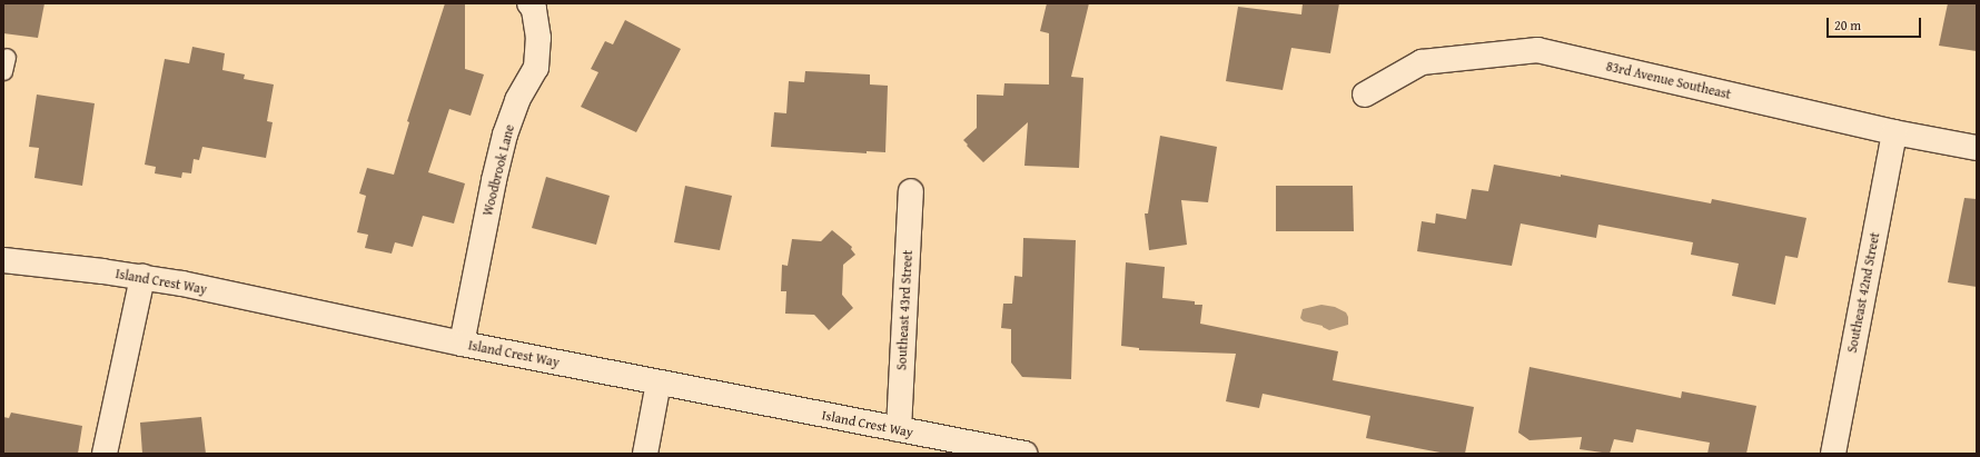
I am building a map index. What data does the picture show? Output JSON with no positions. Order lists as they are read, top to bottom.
{
  "streets": {
    "street": [
      "83rd Avenue Southeast",
      "Woodbrook Lane",
      "Island Crest Way",
      "Southeast 42nd Street",
      "Southeast 43rd Street"
    ]
  },
  "crossings": [
    ["83rd Avenue Southeast", "Southeast 42nd Street"],
    ["Woodbrook Lane", "Island Crest Way"],
    ["Island Crest Way", "Southeast 43rd Street"]
  ],
  "scale_bar": "20 m"
}
